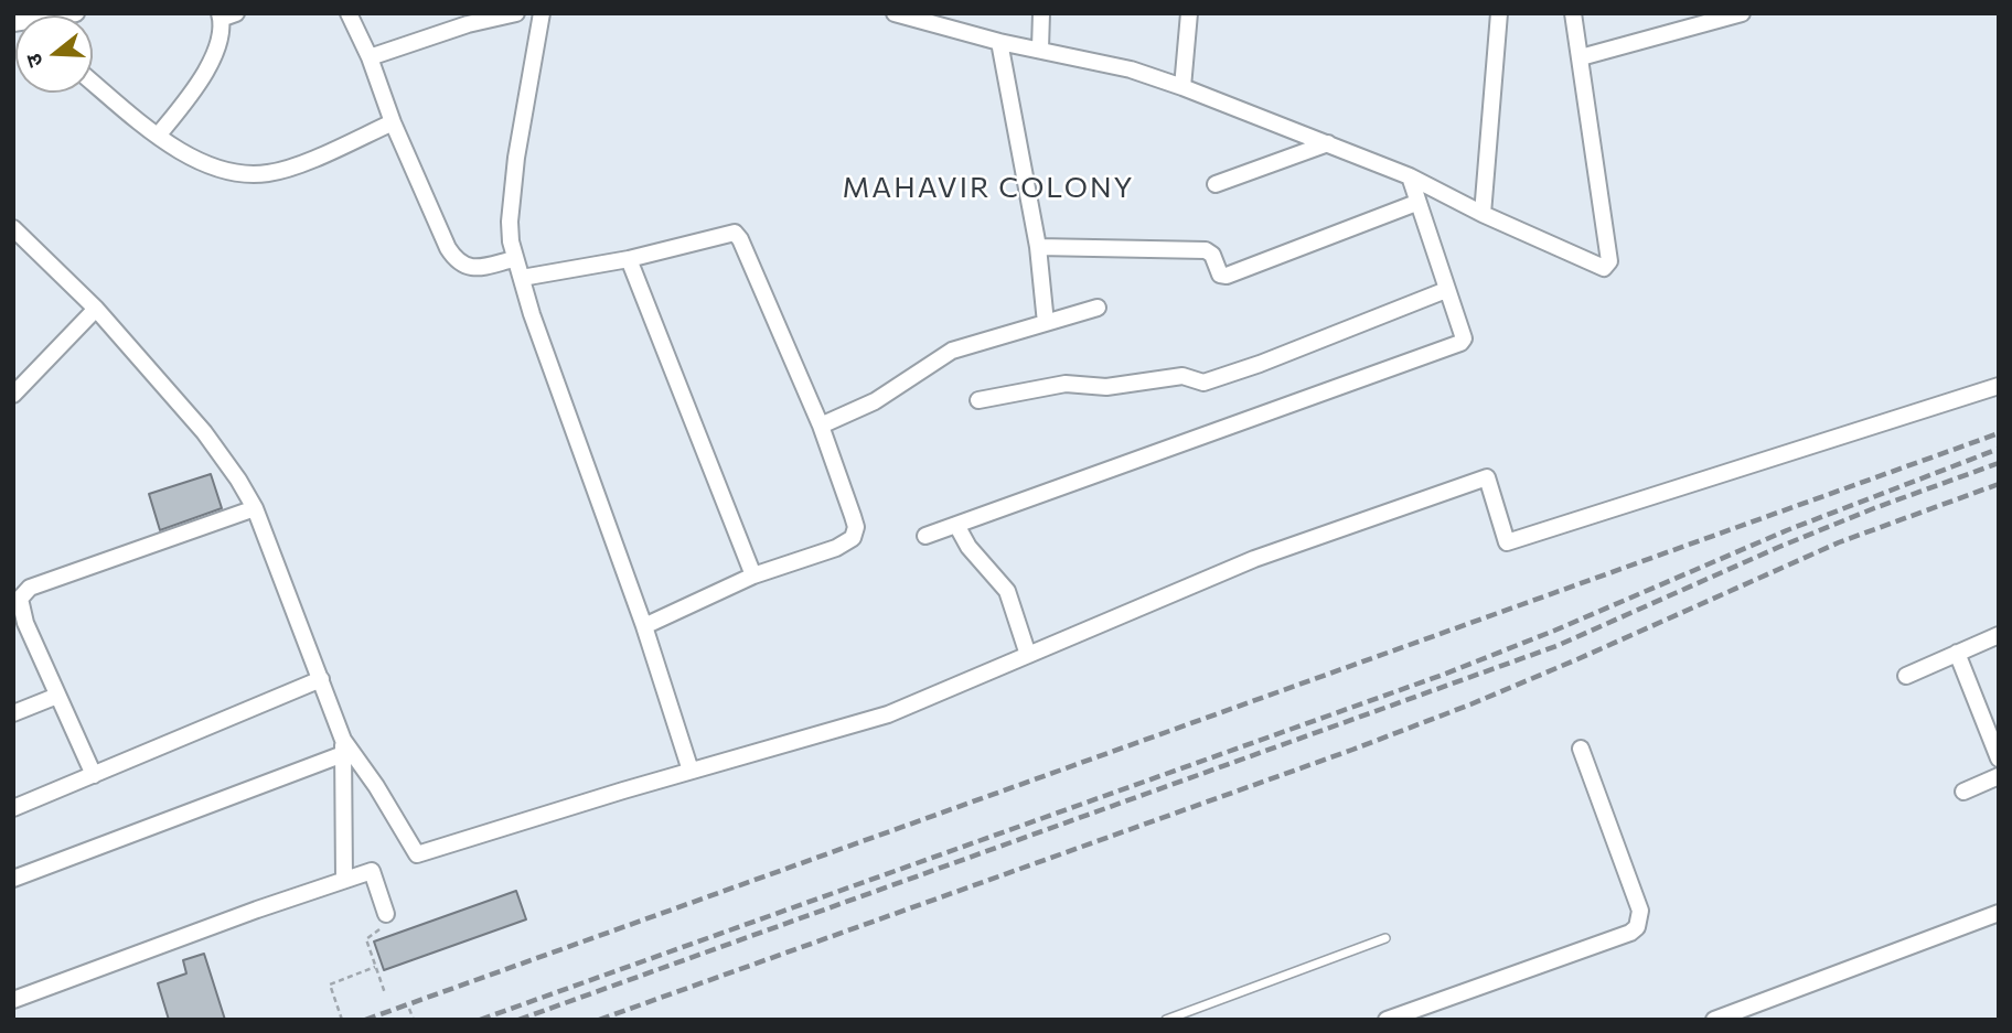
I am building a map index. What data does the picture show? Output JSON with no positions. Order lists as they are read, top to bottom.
{
  "districts": ["MAHAVIR COLONY"],
  "north": "left"
}
